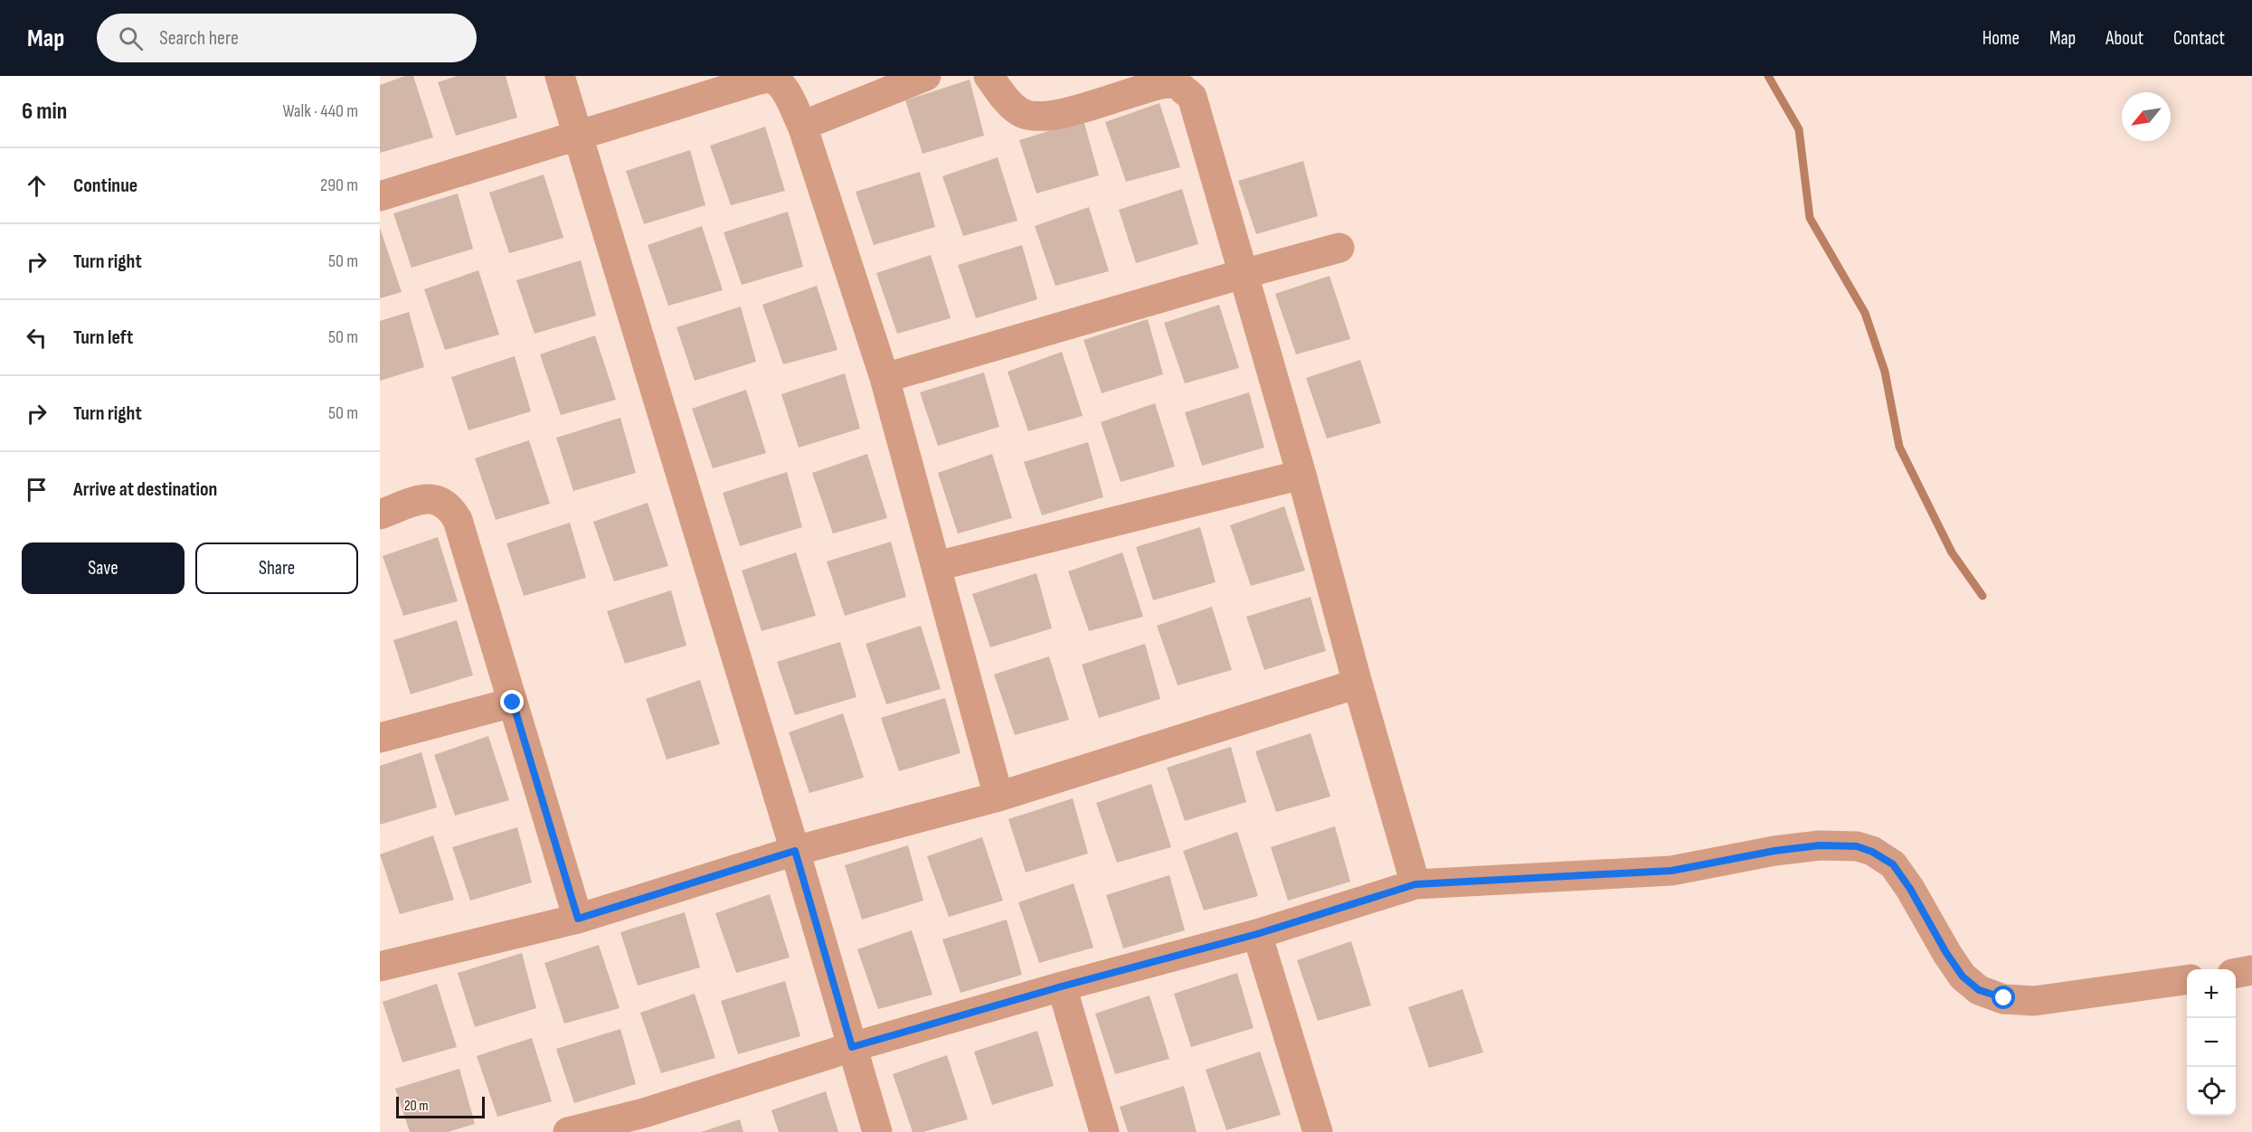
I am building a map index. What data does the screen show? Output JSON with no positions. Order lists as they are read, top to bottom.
{
  "scale_bar": "20 m",
  "north": "bottom left",
  "page": {
    "header": "Map",
    "search": "Search here",
    "nav": [
      "Home",
      "Map",
      "About",
      "Contact"
    ],
    "heading": ["6 min", "Walk · 440 m"],
    "list": [
      ["Continue", "290 m"],
      ["Turn right", "50 m"],
      ["Turn left", "50 m"],
      ["Turn right", "50 m"],
      "Arrive at destination"
    ],
    "buttons": ["Save", "Share"],
    "map_buttons": ["+", "−"],
    "scale": "20 m"
  }
}
